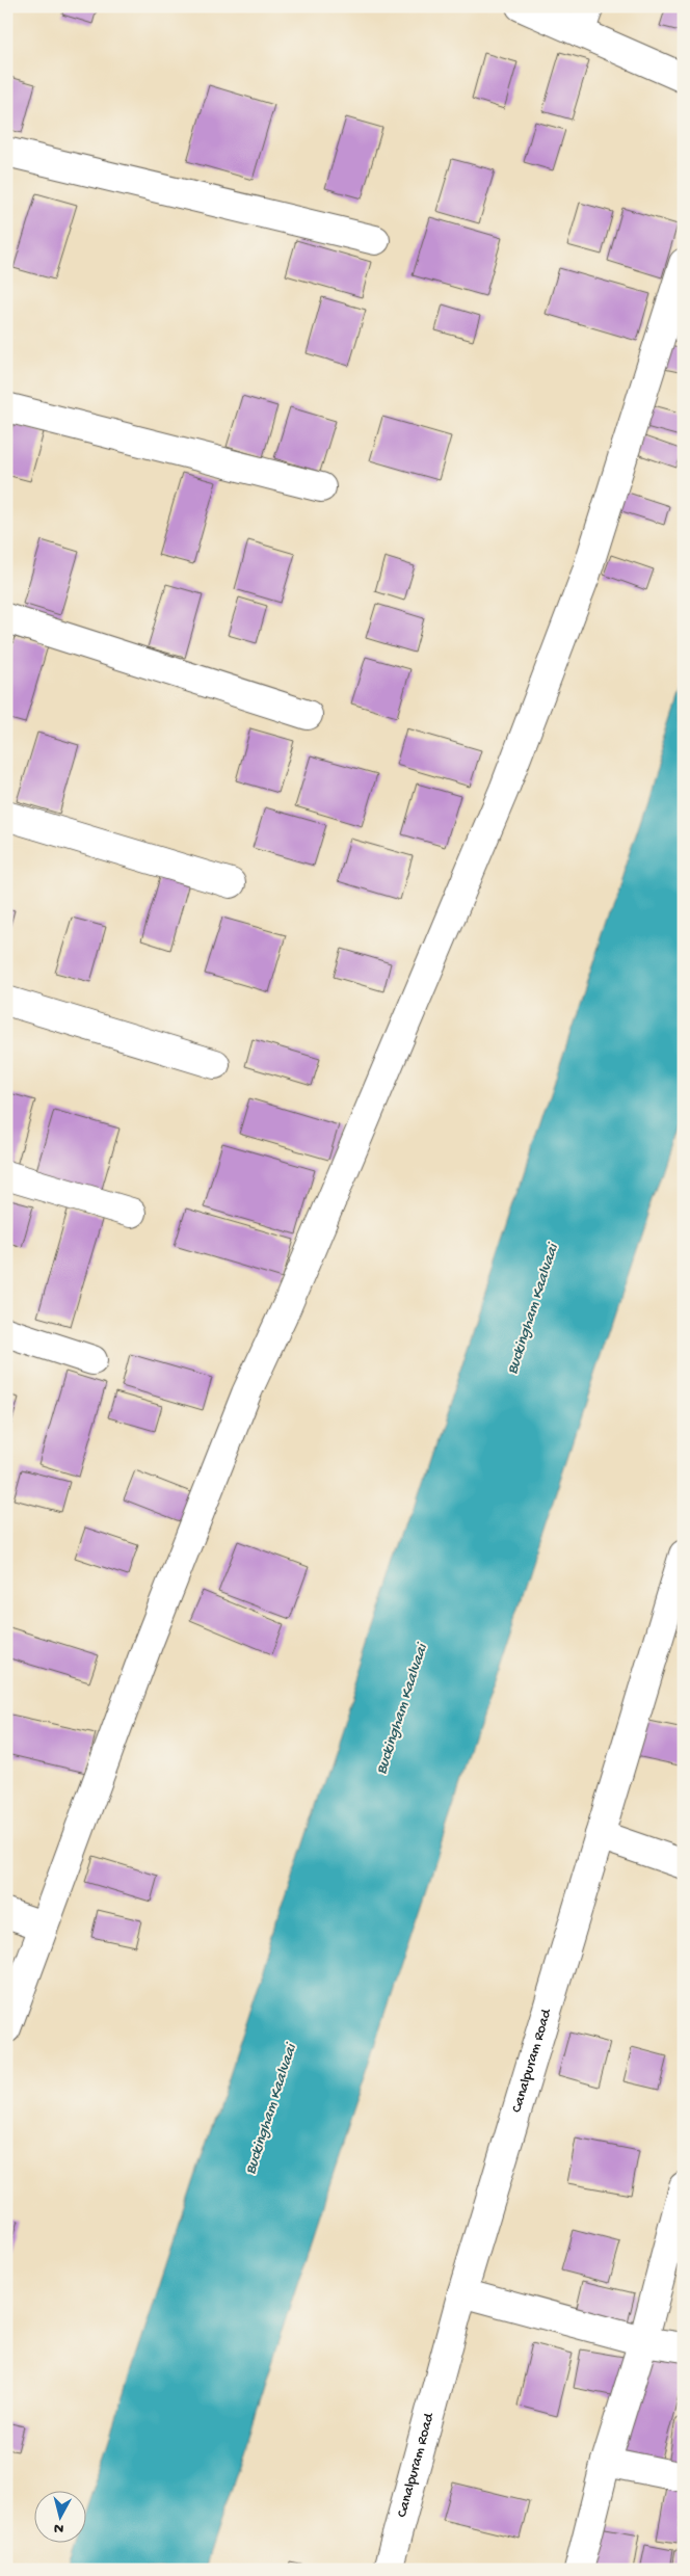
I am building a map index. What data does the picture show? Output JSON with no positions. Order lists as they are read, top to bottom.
{
  "streets": {
    "street": ["Canalpuram Road"]
  },
  "water": ["Buckingham Kaalvaai"],
  "north": "bottom"
}
